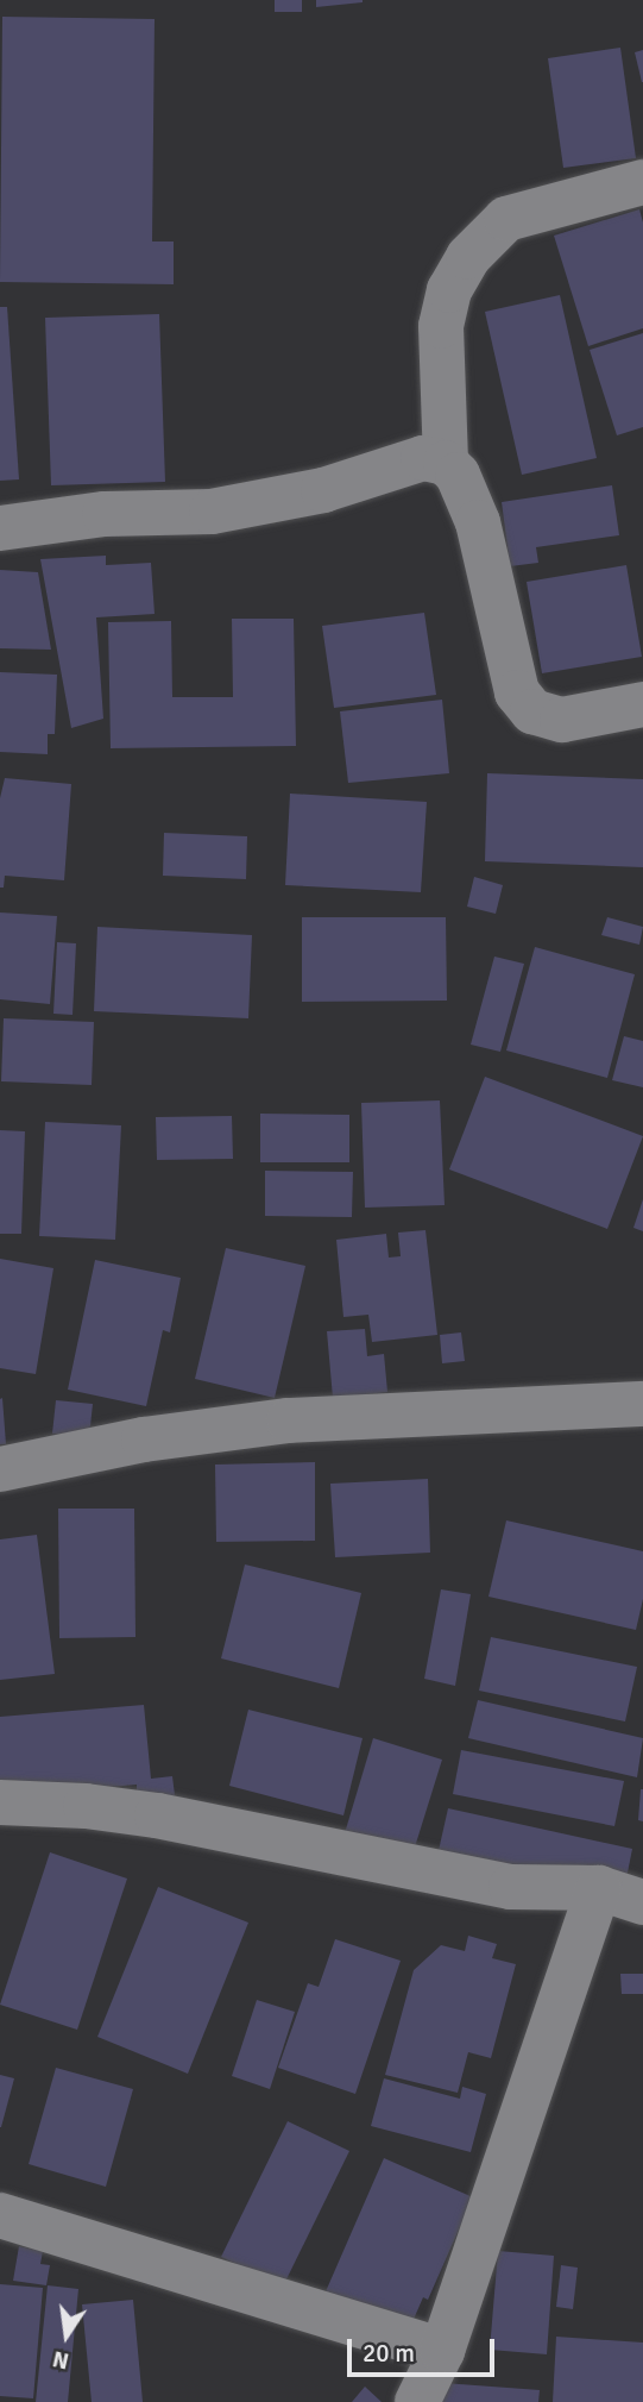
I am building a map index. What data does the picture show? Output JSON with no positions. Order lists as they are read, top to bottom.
{
  "scale_bar": "20 m",
  "north": "bottom"
}
